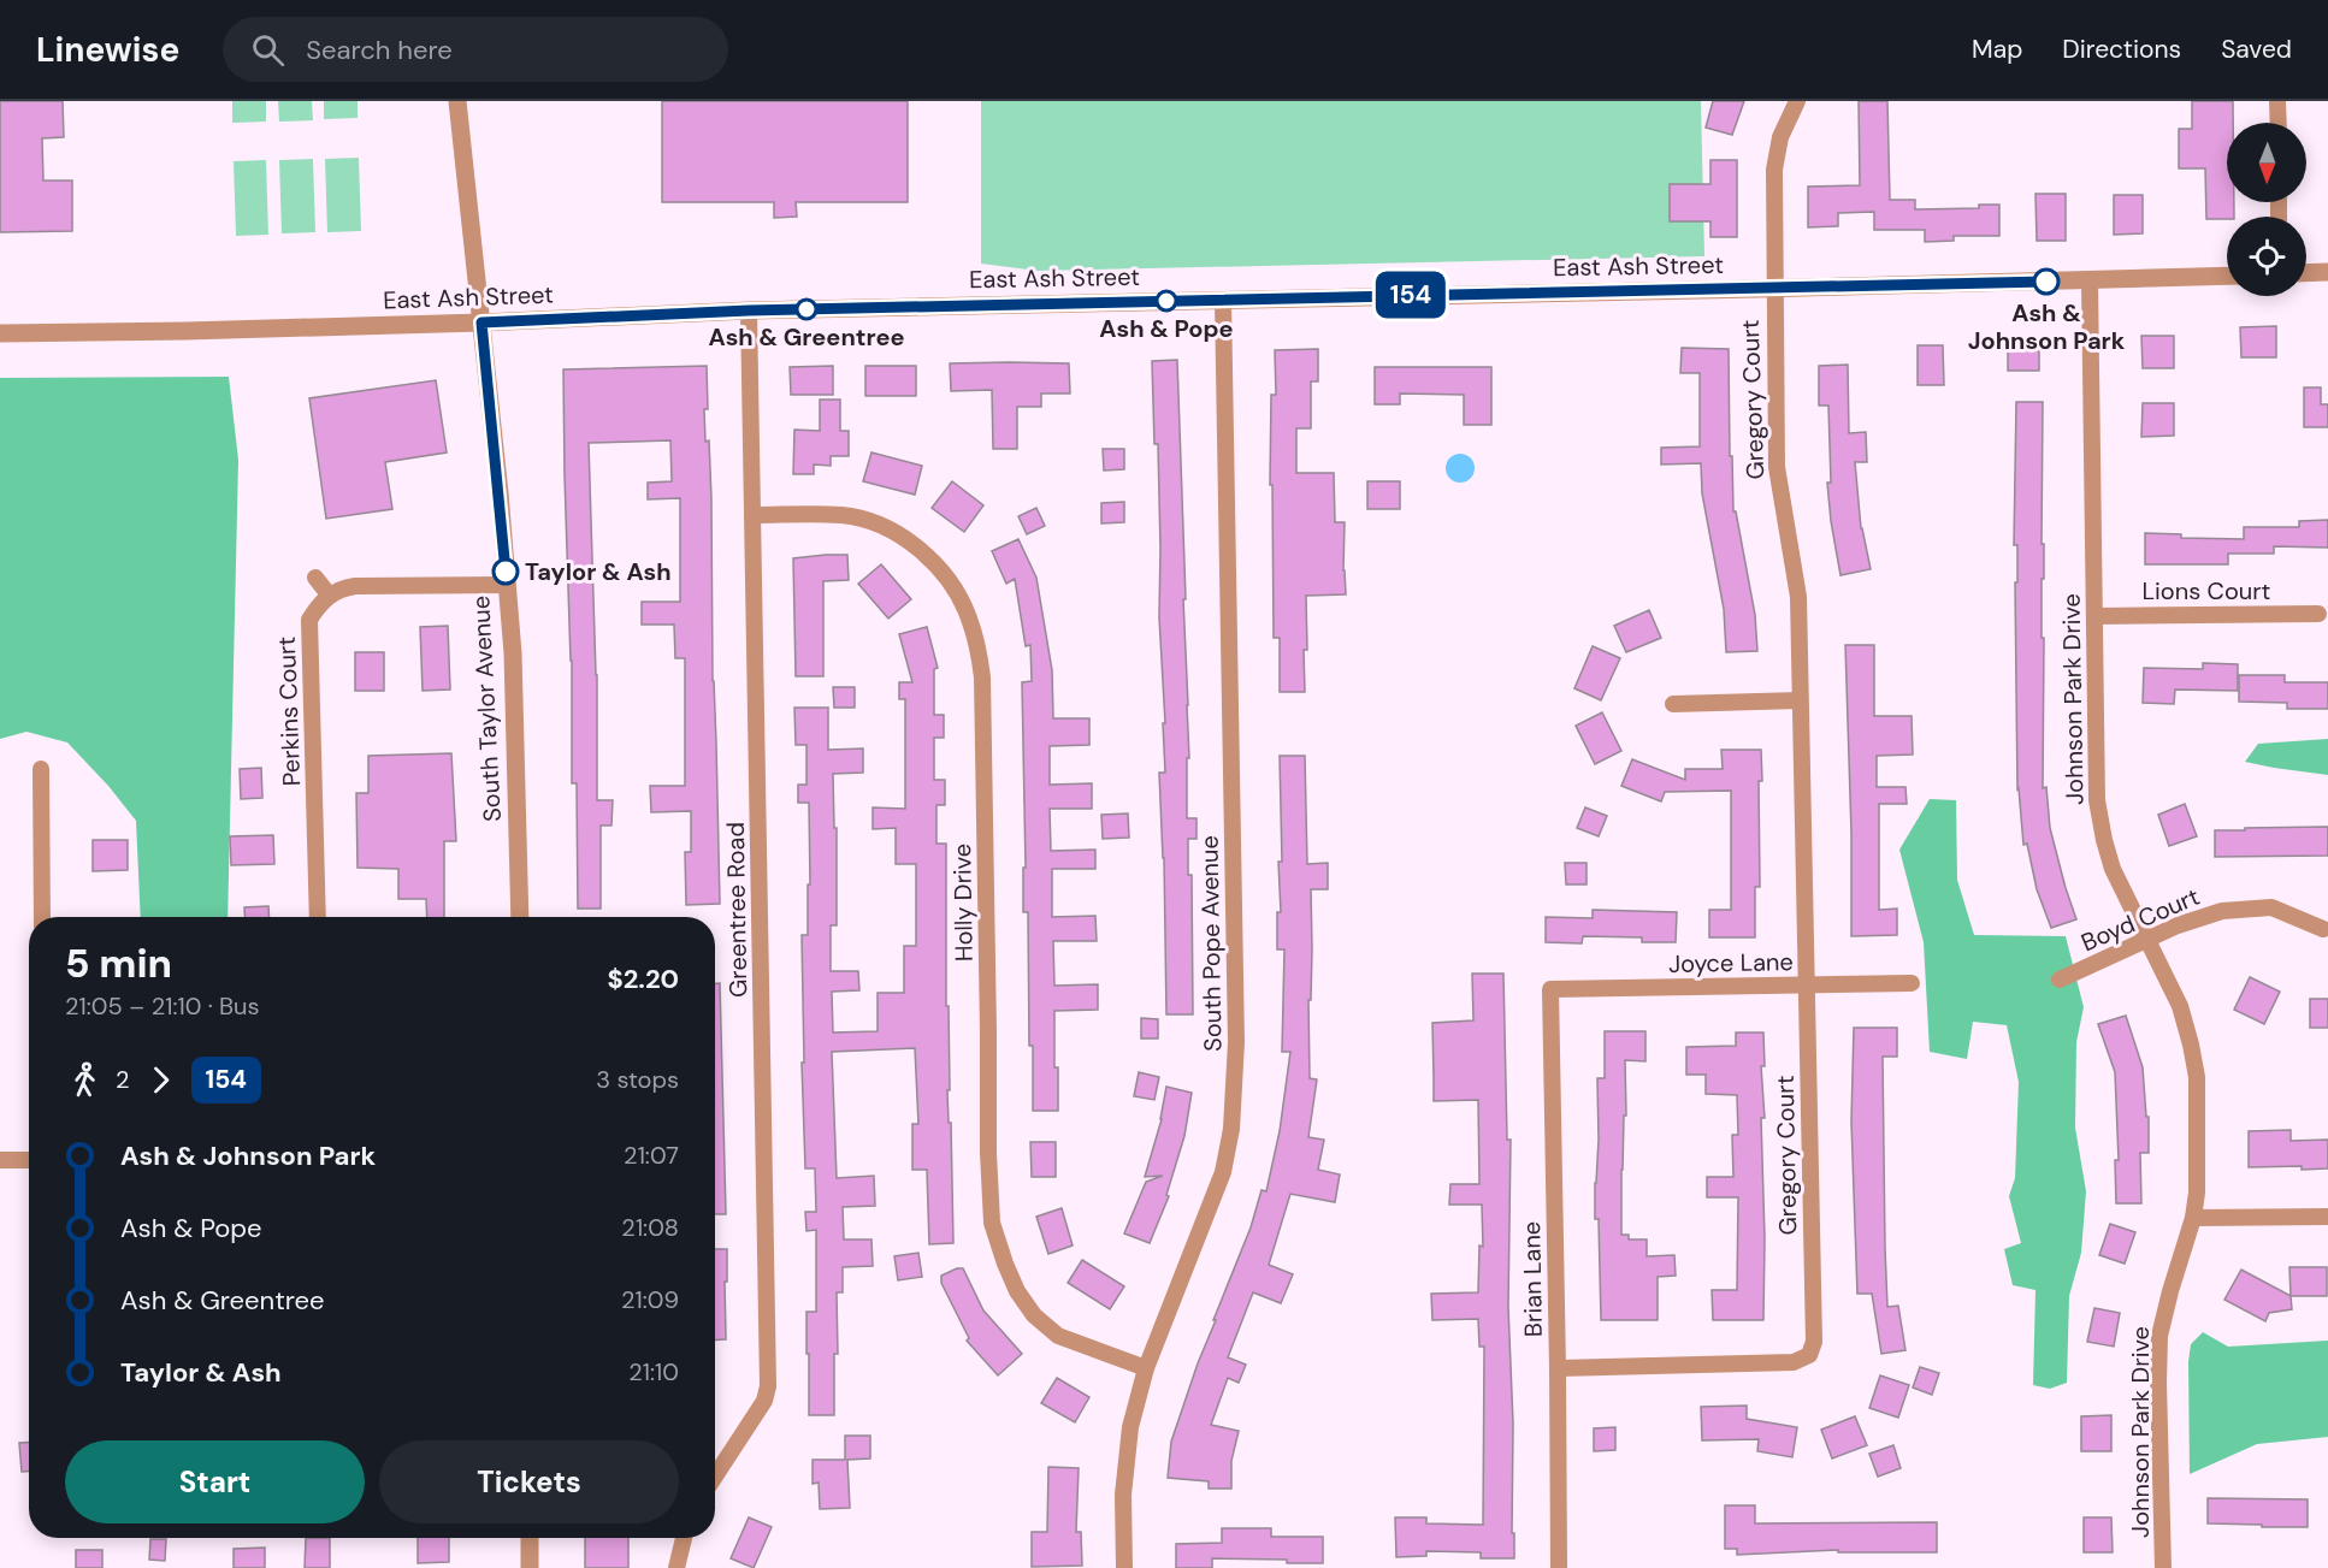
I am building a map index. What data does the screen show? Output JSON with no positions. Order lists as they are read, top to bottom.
{
  "streets": {
    "street": [
      "East Ash Street",
      "Gregory Court",
      "Lions Court",
      "Johnson Park Drive",
      "South Taylor Avenue",
      "Perkins Court",
      "Holly Drive",
      "Greentree Road",
      "Boyd Court",
      "South Pope Avenue",
      "Joyce Lane",
      "Brian Lane"
    ]
  },
  "crossings": [
    ["East Ash Street", "Gregory Court"],
    ["East Ash Street", "Johnson Park Drive"],
    ["East Ash Street", "South Taylor Avenue"],
    ["East Ash Street", "Greentree Road"],
    ["East Ash Street", "South Pope Avenue"],
    ["Gregory Court", "Joyce Lane"],
    ["Lions Court", "Johnson Park Drive"],
    ["Johnson Park Drive", "Boyd Court"],
    ["Holly Drive", "Greentree Road"],
    ["Holly Drive", "South Pope Avenue"],
    ["Joyce Lane", "Brian Lane"]
  ],
  "places": [
    "Ash & Johnson Park",
    "Ash & Pope",
    "Ash & Greentree",
    "Taylor & Ash"
  ],
  "lines": ["bus line 154"],
  "north": "bottom",
  "page": {
    "header": "Linewise",
    "search": "Search here",
    "nav": ["Map", "Directions", "Saved"],
    "on_map": "154",
    "heading": ["5 min", "21:05 – 21:10 · Bus", "$2.20"],
    "legs": ["2", "154", "3 stops"],
    "list": [
      {
        "name": "Ash & Johnson Park",
        "value": "21:07"
      },
      {
        "name": "Ash & Pope",
        "value": "21:08"
      },
      {
        "name": "Ash & Greentree",
        "value": "21:09"
      },
      {
        "name": "Taylor & Ash",
        "value": "21:10"
      }
    ],
    "buttons": ["Start", "Tickets"]
  }
}
